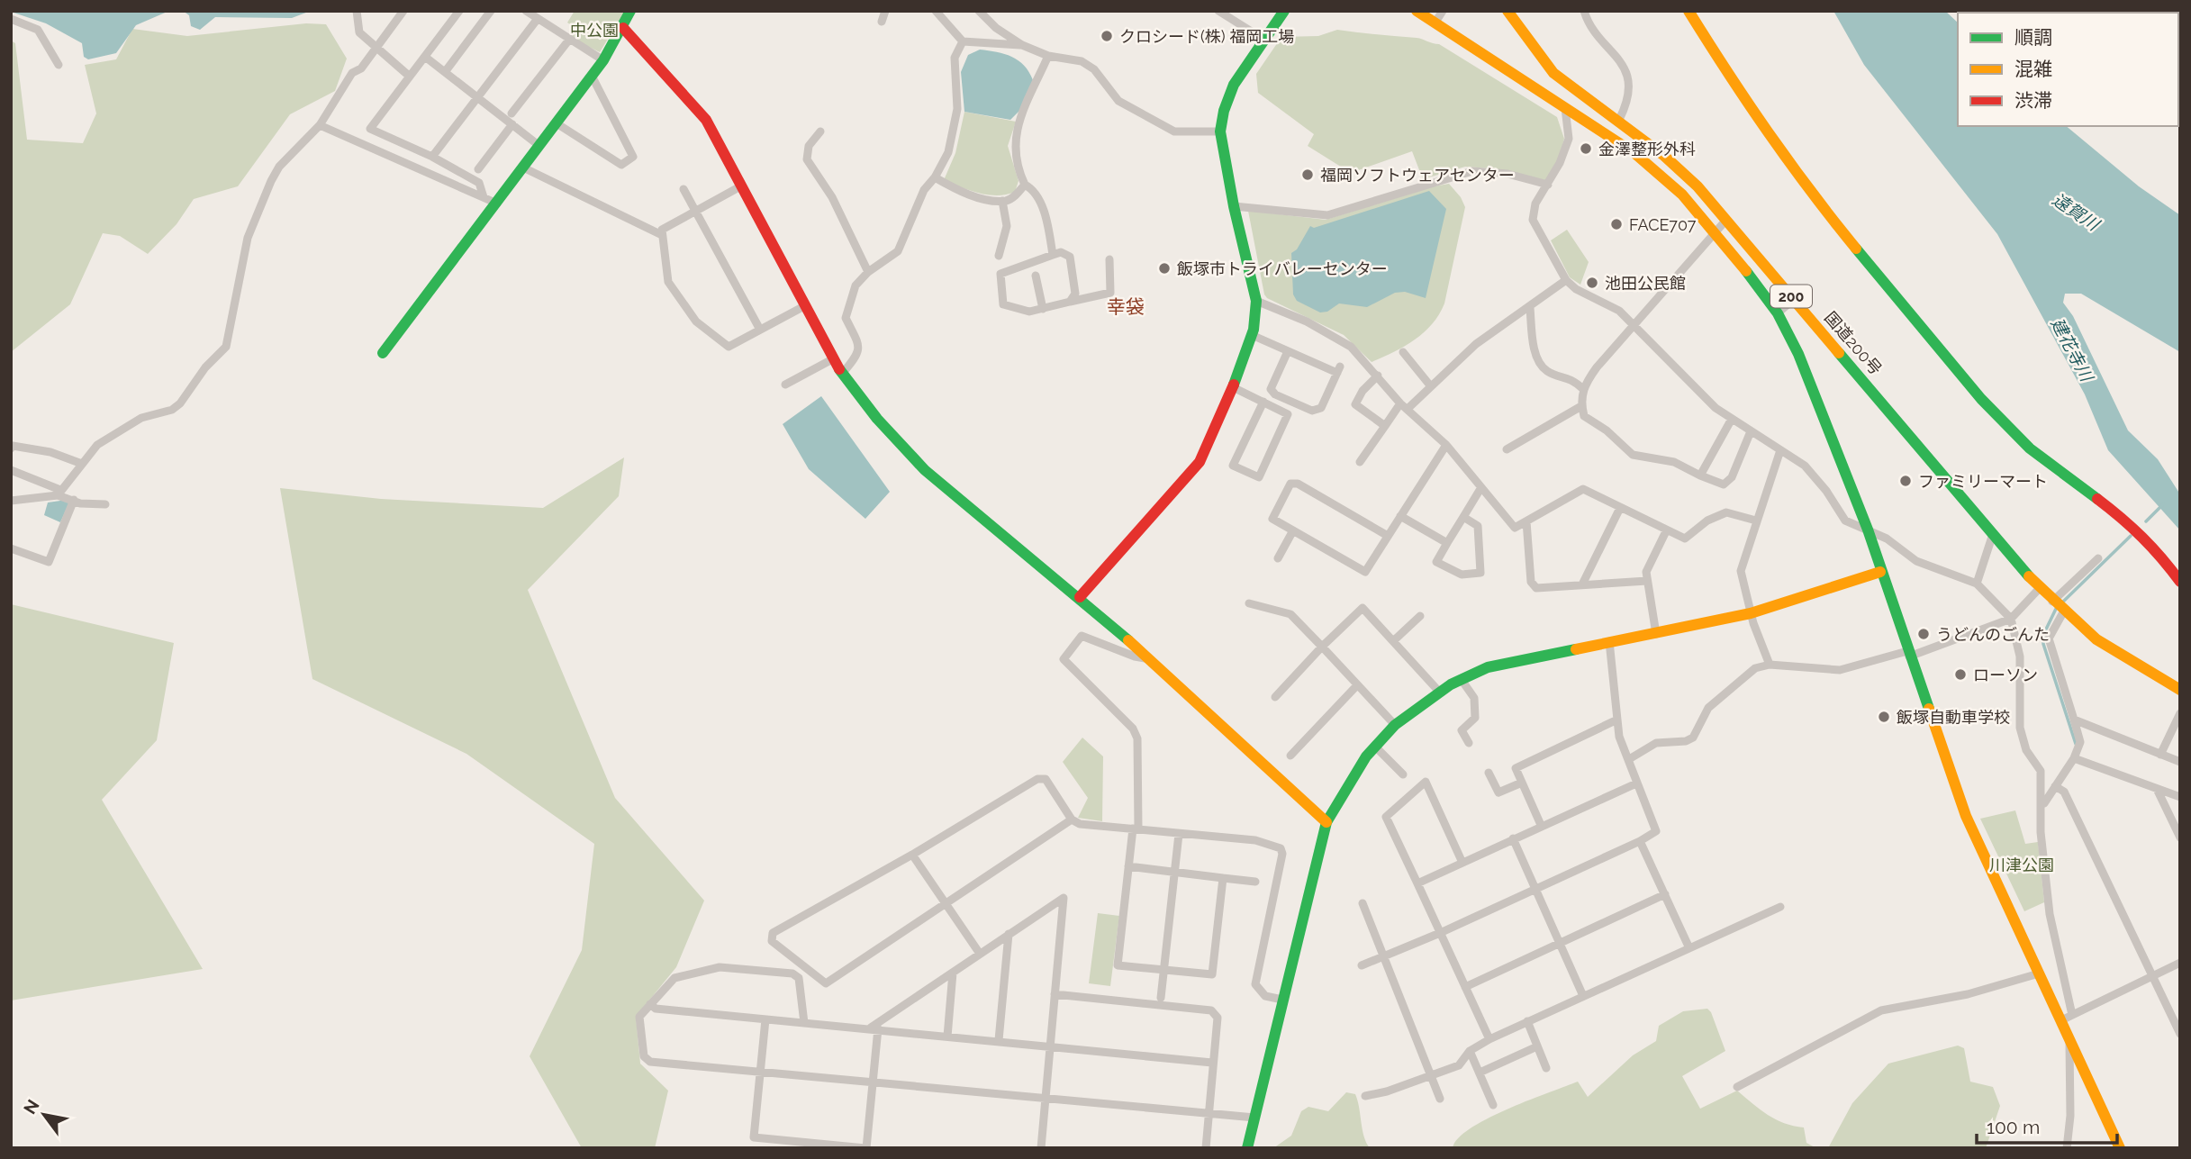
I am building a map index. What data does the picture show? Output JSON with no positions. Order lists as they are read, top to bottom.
{
  "streets": {
    "main road": ["200", "国道200号"]
  },
  "districts": ["幸袋"],
  "water": ["遠賀川", "建花寺川"],
  "parks": ["中公園", "川津公園"],
  "places": [
    "クロシード(株) 福岡工場",
    "金澤整形外科",
    "福岡ソフトウェアセンター",
    "FACE707",
    "飯塚市トライバレーセンター",
    "池田公民館",
    "ファミリーマート",
    "うどんのごんた",
    "ローソン",
    "飯塚自動車学校"
  ],
  "legend": ["順調", "混雑", "渋滞"],
  "scale_bar": "100 m",
  "north": "top left"
}
